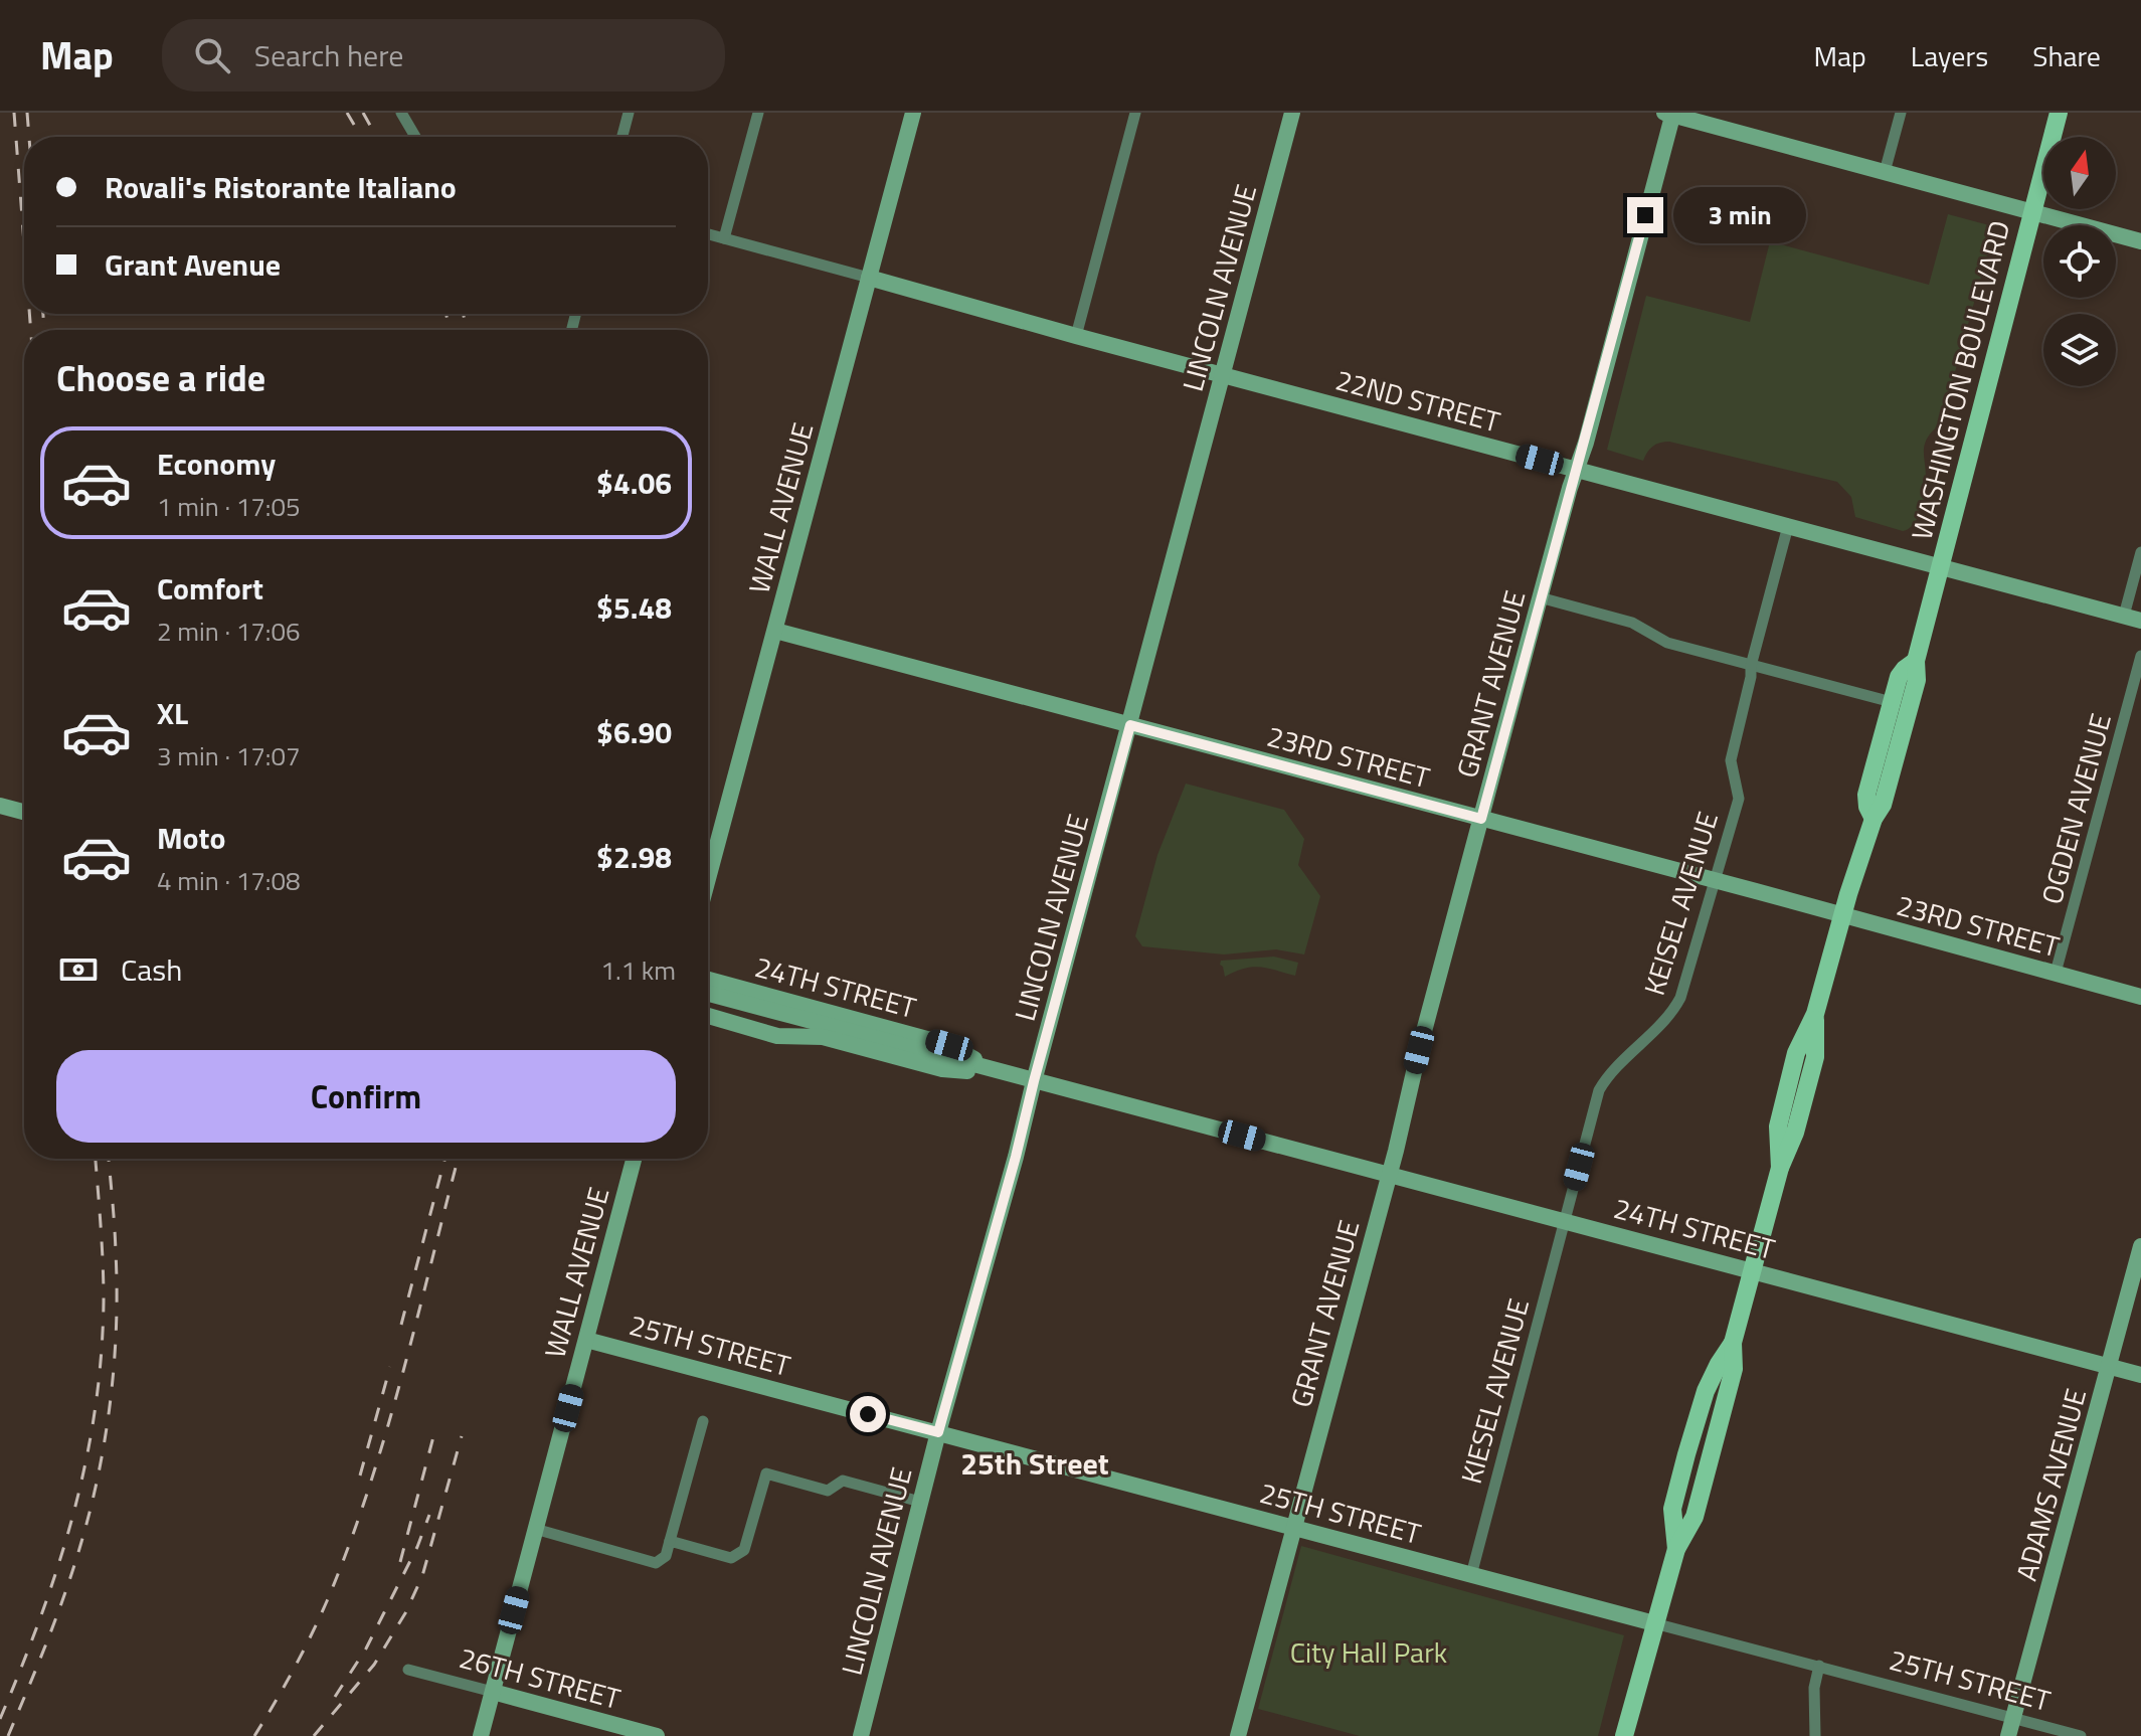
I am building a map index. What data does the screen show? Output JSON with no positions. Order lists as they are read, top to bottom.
{
  "streets": {
    "main road": ["WASHINGTON BOULEVARD"],
    "street": [
      "LINCOLN AVENUE",
      "22ND STREET",
      "WALL AVENUE",
      "GRANT AVENUE",
      "23RD STREET",
      "OGDEN AVENUE",
      "KEISEL AVENUE",
      "24TH STREET",
      "25TH STREET",
      "KIESEL AVENUE",
      "ADAMS AVENUE",
      "26TH STREET"
    ]
  },
  "crossings": [
    ["LINCOLN AVENUE", "22ND STREET"],
    ["LINCOLN AVENUE", "23RD STREET"],
    ["LINCOLN AVENUE", "24TH STREET"],
    ["LINCOLN AVENUE", "25TH STREET"],
    ["WASHINGTON BOULEVARD", "22ND STREET"],
    ["WASHINGTON BOULEVARD", "23RD STREET"],
    ["WASHINGTON BOULEVARD", "24TH STREET"],
    ["WASHINGTON BOULEVARD", "25TH STREET"],
    ["22ND STREET", "WALL AVENUE"],
    ["22ND STREET", "GRANT AVENUE"],
    ["22ND STREET", "KEISEL AVENUE"],
    ["WALL AVENUE", "23RD STREET"],
    ["WALL AVENUE", "25TH STREET"],
    ["WALL AVENUE", "26TH STREET"],
    ["GRANT AVENUE", "23RD STREET"],
    ["GRANT AVENUE", "24TH STREET"],
    ["GRANT AVENUE", "25TH STREET"],
    ["23RD STREET", "OGDEN AVENUE"],
    ["23RD STREET", "KEISEL AVENUE"],
    ["KEISEL AVENUE", "24TH STREET"],
    ["KEISEL AVENUE", "KIESEL AVENUE"],
    ["24TH STREET", "KIESEL AVENUE"],
    ["24TH STREET", "ADAMS AVENUE"],
    ["25TH STREET", "KIESEL AVENUE"],
    ["25TH STREET", "ADAMS AVENUE"]
  ],
  "districts": ["25th Street"],
  "parks": ["City Hall Park"],
  "north": "top",
  "page": {
    "header": "Map",
    "search": "Search here",
    "nav": ["Map", "Layers", "Share"],
    "banner": ["Rovali's Ristorante Italiano", "Grant Avenue"],
    "bubble": "3 min",
    "heading": "Choose a ride",
    "list": [
      {
        "name": "Economy",
        "note": "1 min · 17:05",
        "value": "$4.06"
      },
      {
        "name": "Comfort",
        "note": "2 min · 17:06",
        "value": "$5.48"
      },
      {
        "name": "XL",
        "note": "3 min · 17:07",
        "value": "$6.90"
      },
      {
        "name": "Moto",
        "note": "4 min · 17:08",
        "value": "$2.98"
      }
    ],
    "pay": ["Cash", "1.1 km"],
    "buttons": "Confirm"
  }
}
